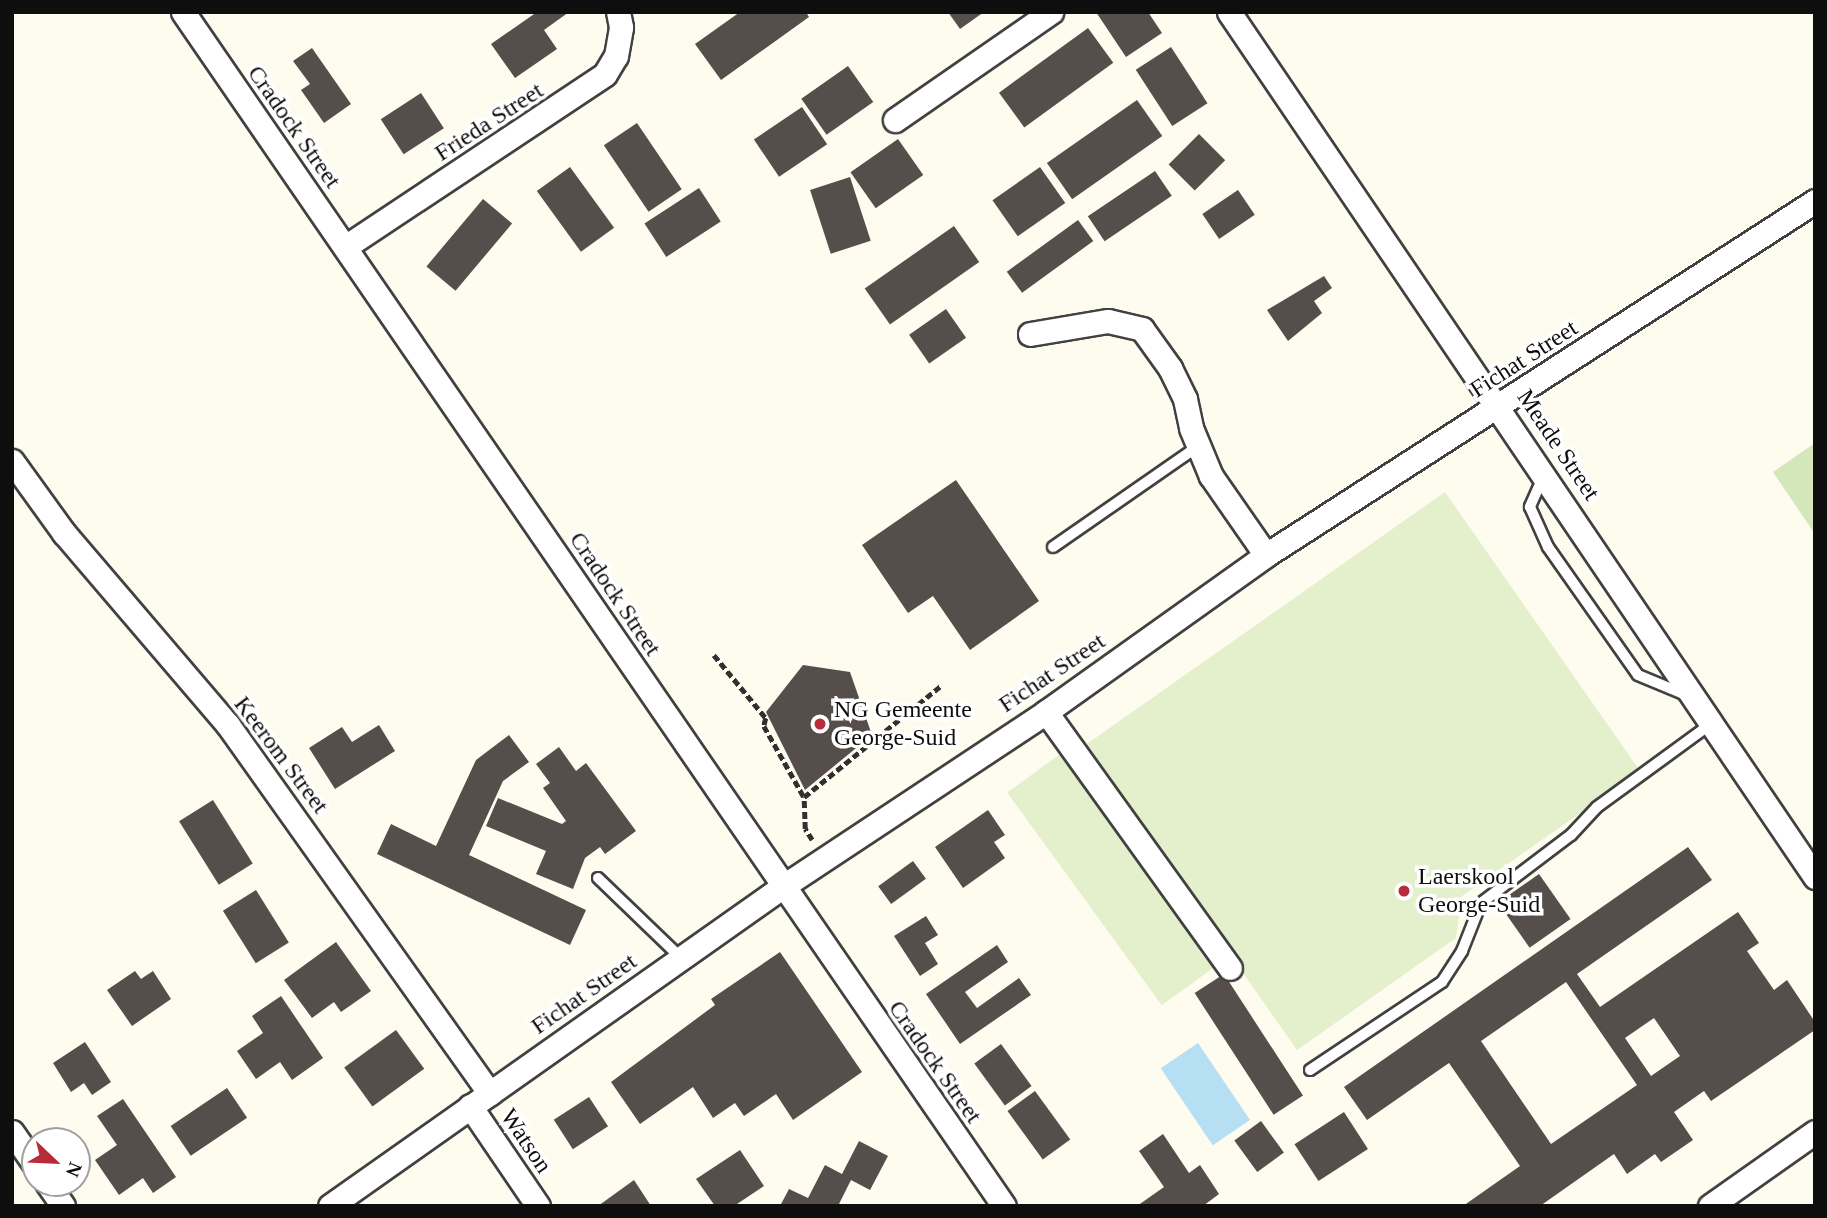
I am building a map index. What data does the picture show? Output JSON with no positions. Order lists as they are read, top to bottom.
{
  "streets": {
    "street": [
      "Frieda Street",
      "Cradock Street",
      "Fichat Street",
      "Meade Street",
      "Keerom Street",
      "Watson"
    ]
  },
  "crossings": [
    ["Frieda Street", "Cradock Street"],
    ["Cradock Street", "Fichat Street"],
    ["Fichat Street", "Meade Street"],
    ["Fichat Street", "Keerom Street"],
    ["Fichat Street", "Watson"]
  ],
  "places": ["NG Gemeente George-Suid", "Laerskool George-Suid"],
  "north": "bottom right"
}
